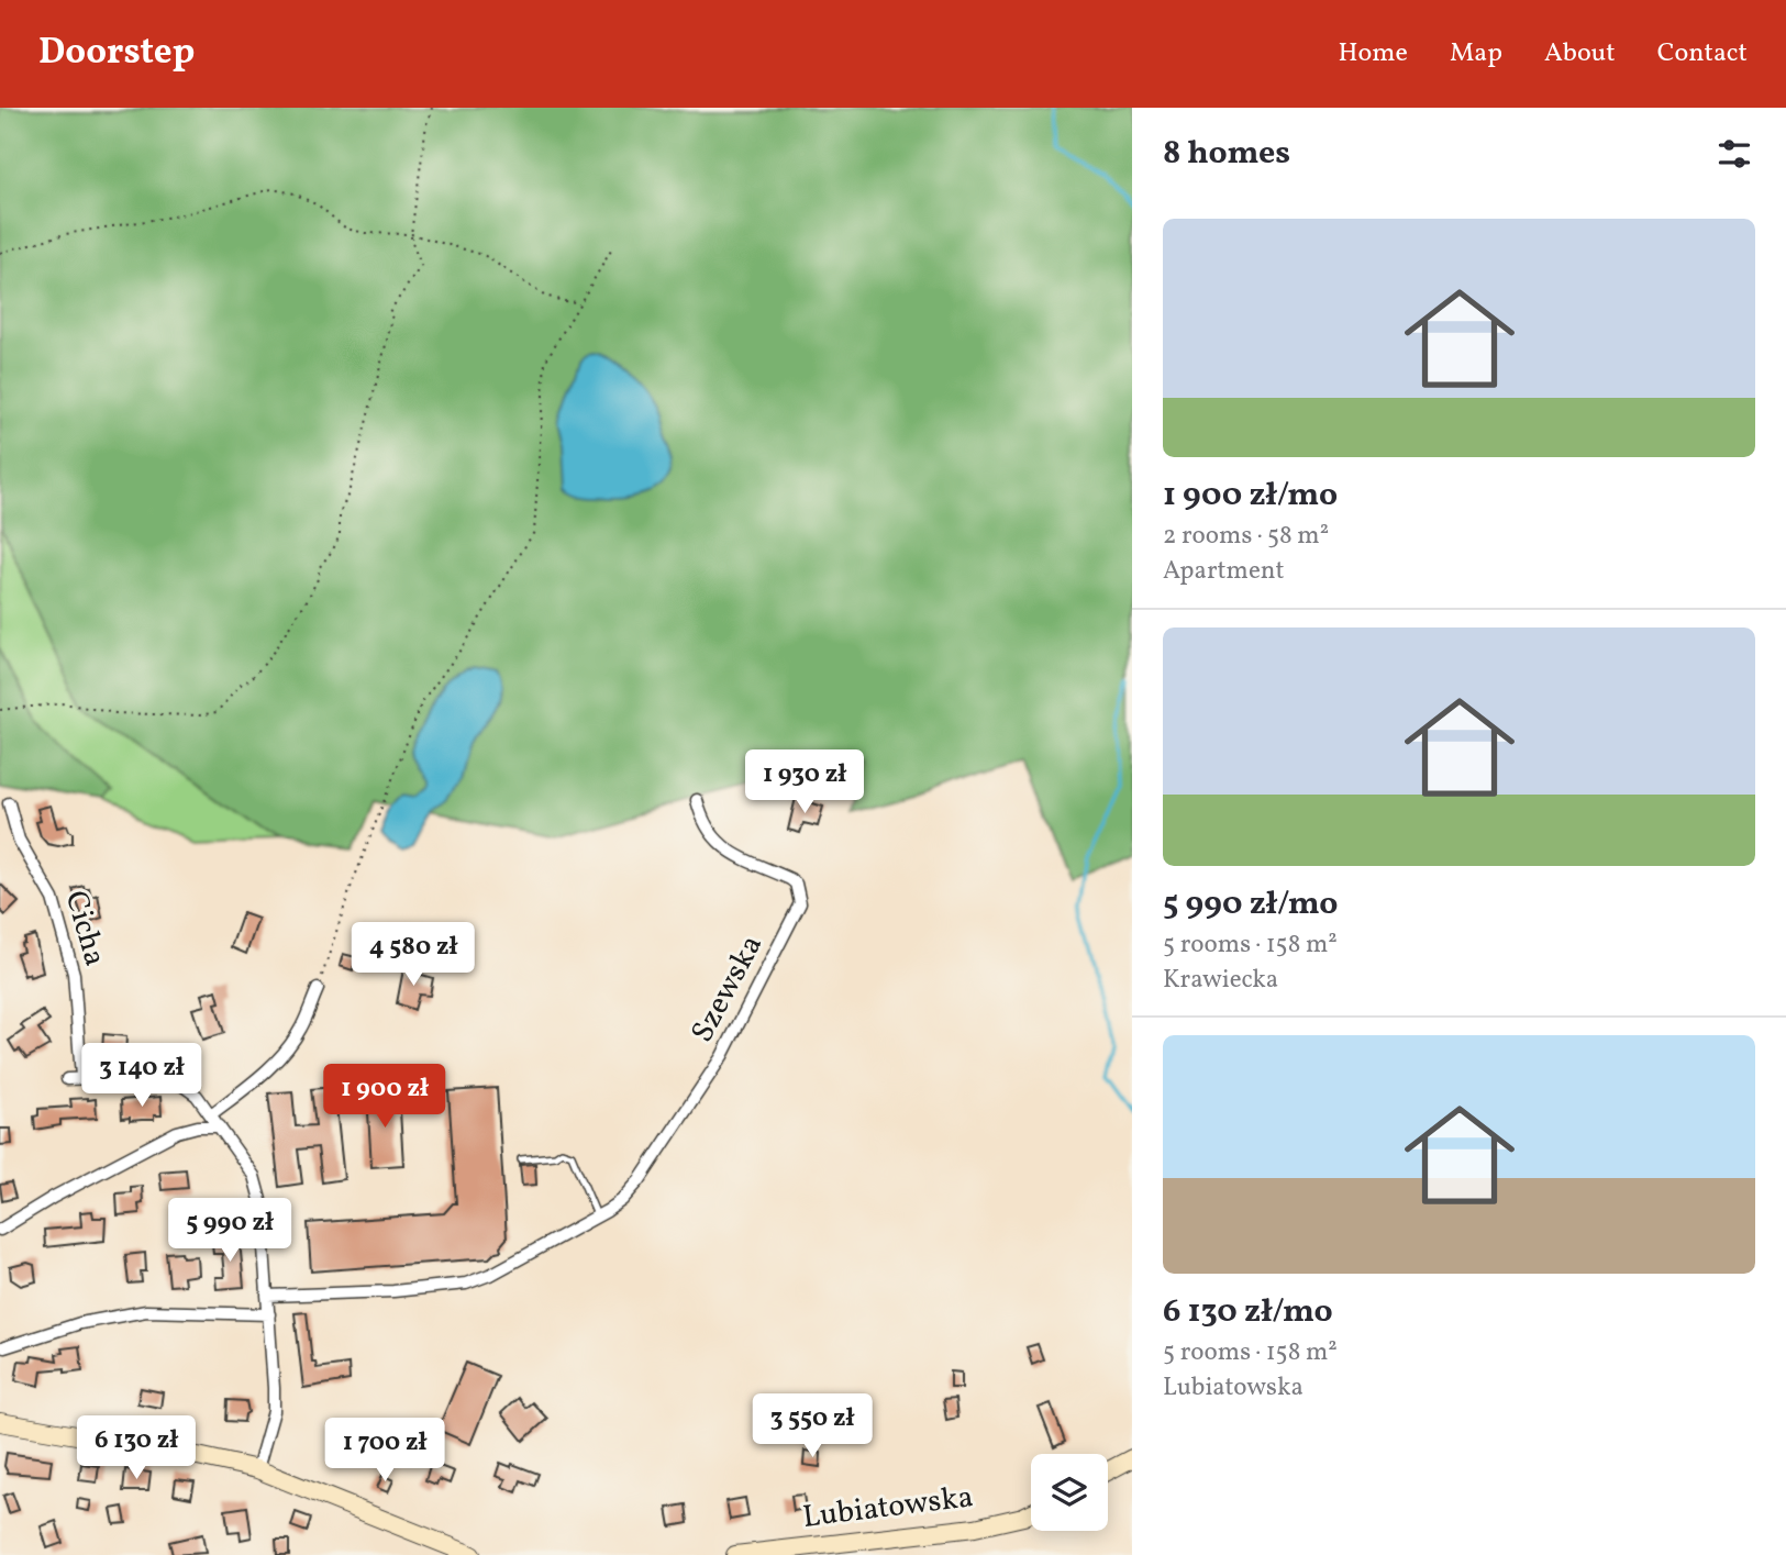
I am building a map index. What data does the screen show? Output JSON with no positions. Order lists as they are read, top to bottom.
{
  "streets": {
    "street": ["Cicha", "Szewska", "Lubiatowska"]
  },
  "page": {
    "header": "Doorstep",
    "nav": [
      "Home",
      "Map",
      "About",
      "Contact"
    ],
    "heading": "8 homes",
    "list": [
      {
        "name": "1 900 zł/mo",
        "note": "2 rooms · 58 m² · Apartment"
      },
      {
        "name": "5 990 zł/mo",
        "note": "5 rooms · 158 m² · Krawiecka"
      },
      {
        "name": "6 130 zł/mo",
        "note": "5 rooms · 158 m² · Lubiatowska"
      }
    ],
    "price": [
      "1 930 zł",
      "4 580 zł",
      "3 140 zł",
      "1 900 zł",
      "5 990 zł",
      "3 550 zł",
      "6 130 zł",
      "1 700 zł"
    ]
  }
}
